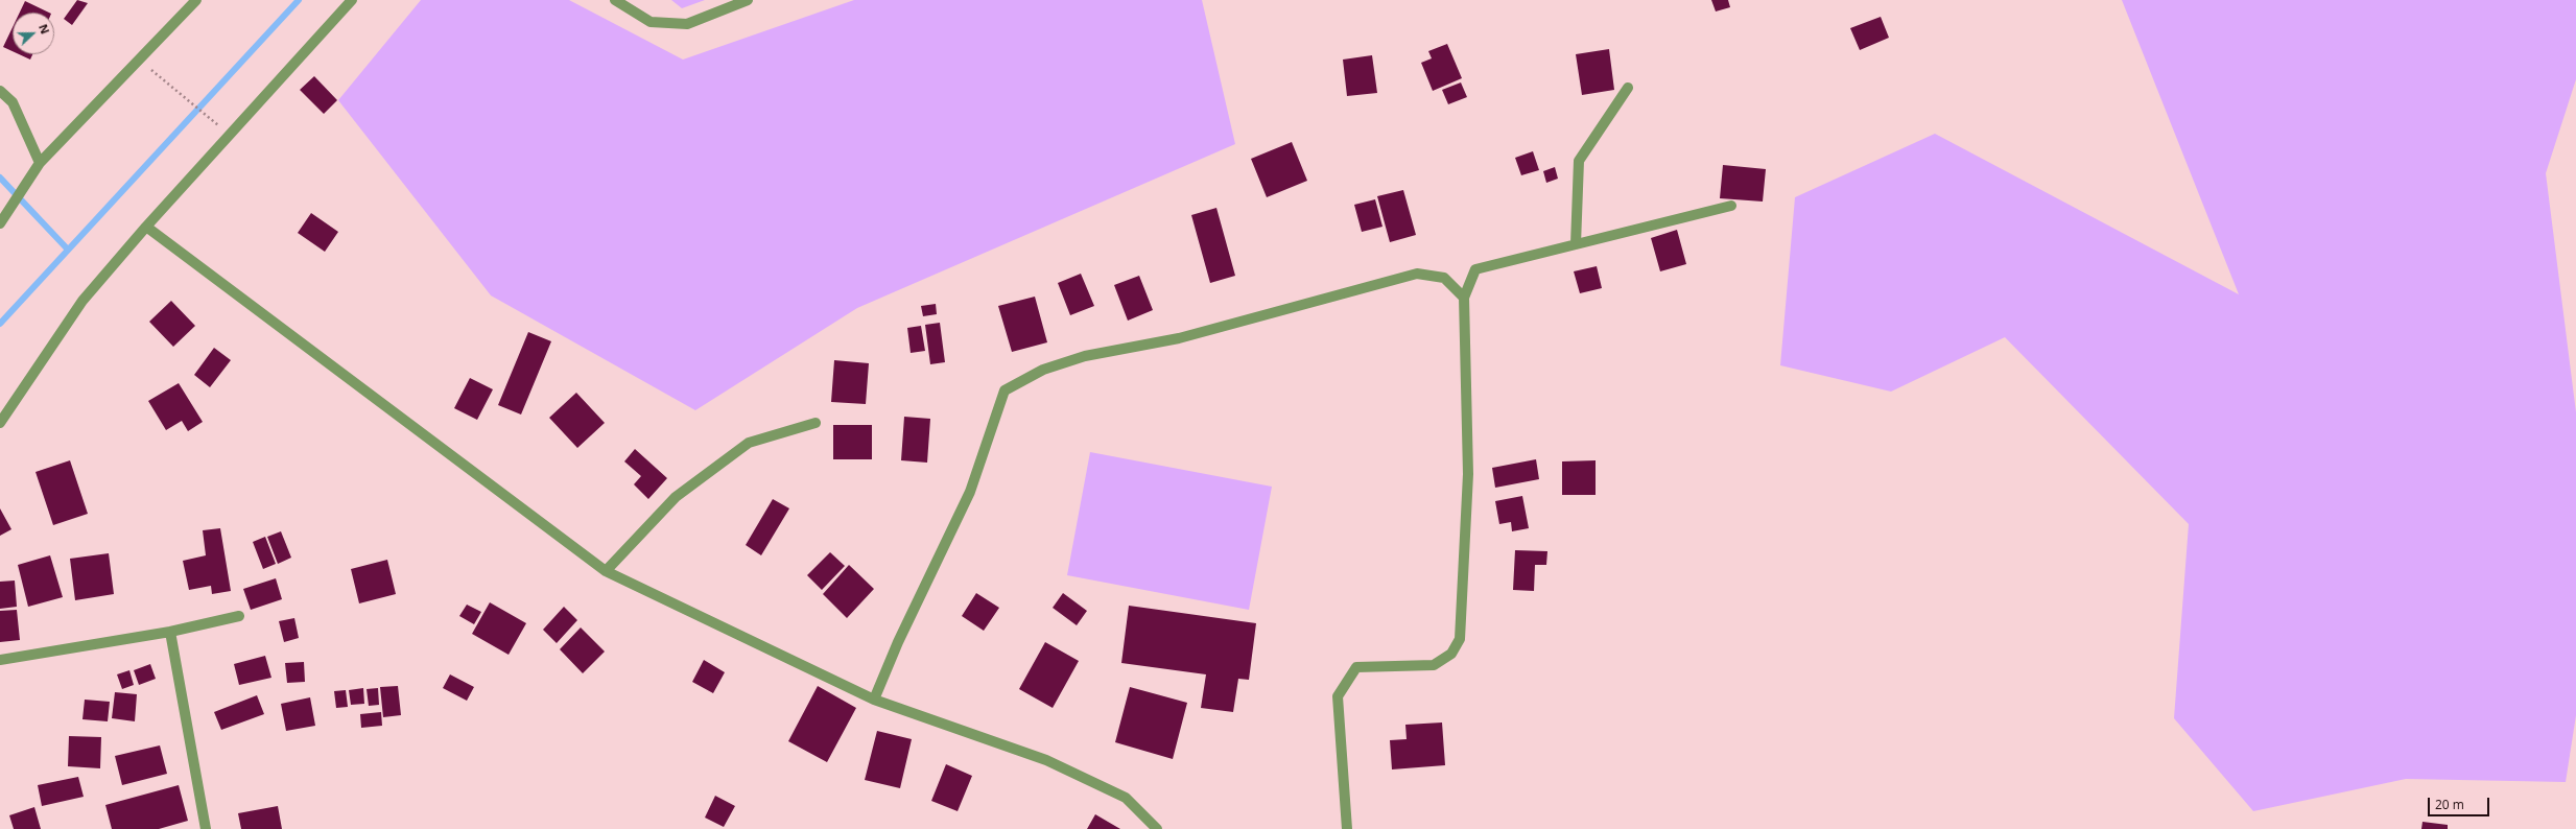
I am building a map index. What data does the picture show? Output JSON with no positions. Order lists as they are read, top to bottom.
{
  "scale_bar": "20 m",
  "north": "right"
}
